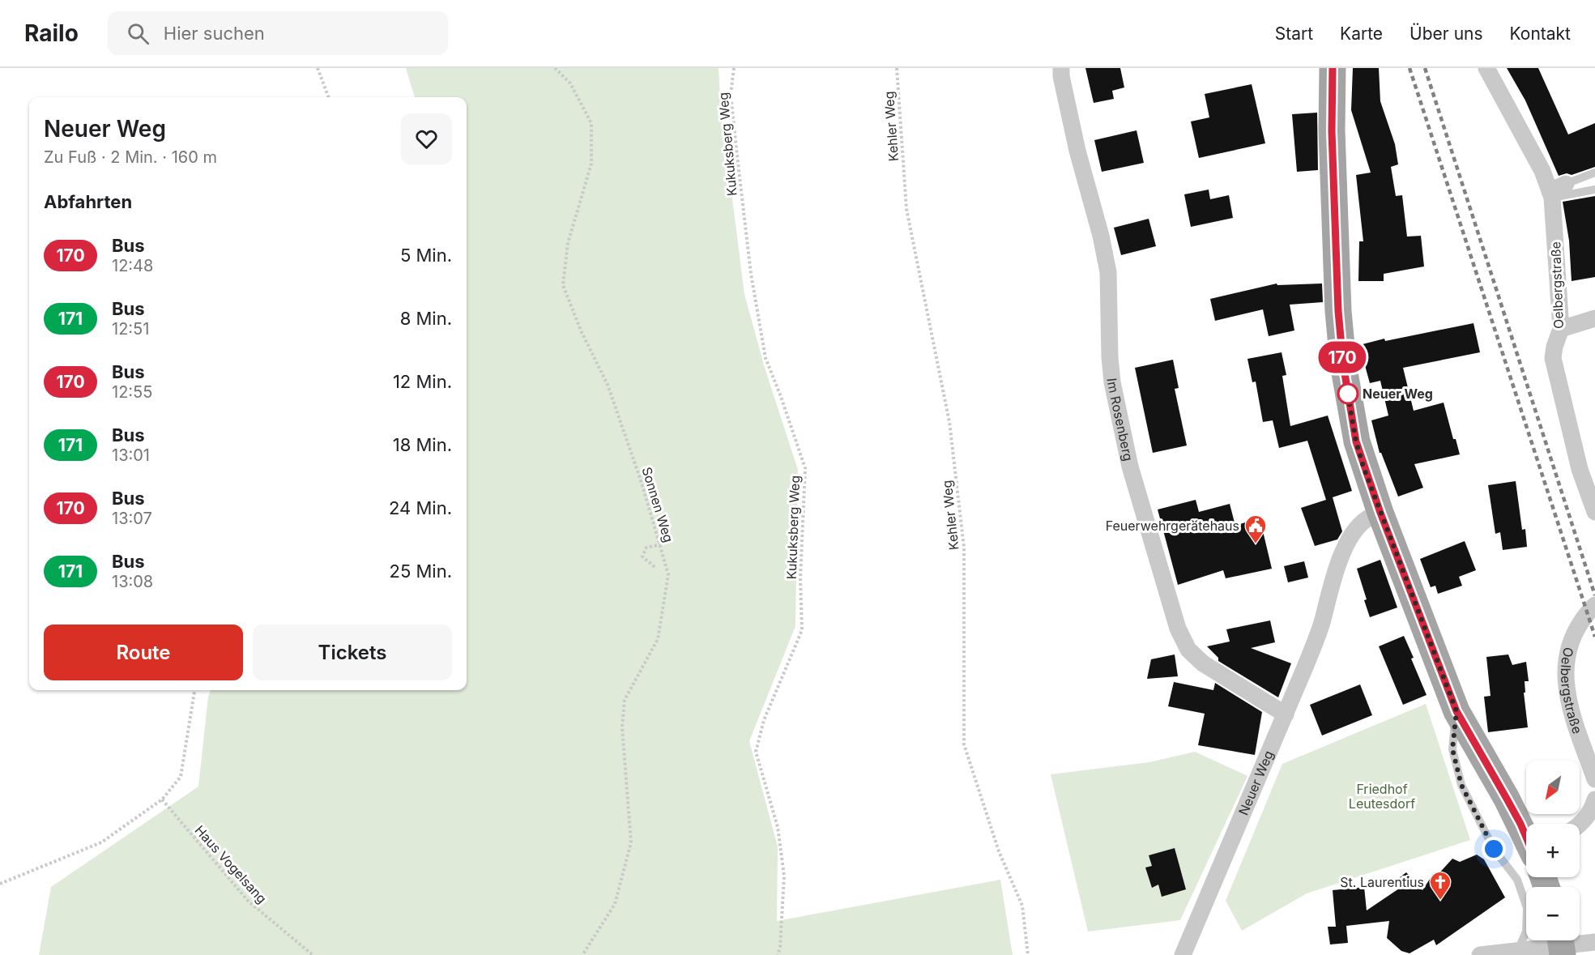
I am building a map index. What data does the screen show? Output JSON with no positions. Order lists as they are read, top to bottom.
{
  "streets": {
    "street": ["Oelbergstraße", "Im Rosenberg", "Neuer Weg"],
    "path": [
      "Kehler Weg",
      "Kukuksberg Weg",
      "Sonnen Weg",
      "Haus Vogelsang"
    ]
  },
  "crossings": [
    ["Im Rosenberg", "Neuer Weg"]
  ],
  "parks": ["Friedhof Leutesdorf"],
  "places": {
    "other": ["Neuer Weg"],
    "public building": ["Feuerwehrgerätehaus"],
    "church": ["St. Laurentius"]
  },
  "lines": ["bus line 170"],
  "north": "bottom left",
  "page": {
    "header": "Railo",
    "search": "Hier suchen",
    "nav": [
      "Start",
      "Karte",
      "Über uns",
      "Kontakt"
    ],
    "on_map": "170",
    "heading": [
      ["Neuer Weg", "Zu Fuß · 2 Min. · 160 m"],
      "Abfahrten"
    ],
    "list": [
      {
        "mark": "170",
        "name": "Bus",
        "note": "12:48",
        "value": "5 Min."
      },
      {
        "mark": "171",
        "name": "Bus",
        "note": "12:51",
        "value": "8 Min."
      },
      {
        "mark": "170",
        "name": "Bus",
        "note": "12:55",
        "value": "12 Min."
      },
      {
        "mark": "171",
        "name": "Bus",
        "note": "13:01",
        "value": "18 Min."
      },
      {
        "mark": "170",
        "name": "Bus",
        "note": "13:07",
        "value": "24 Min."
      },
      {
        "mark": "171",
        "name": "Bus",
        "note": "13:08",
        "value": "25 Min."
      }
    ],
    "buttons": ["Route", "Tickets"],
    "map_buttons": ["+", "−"]
  }
}
